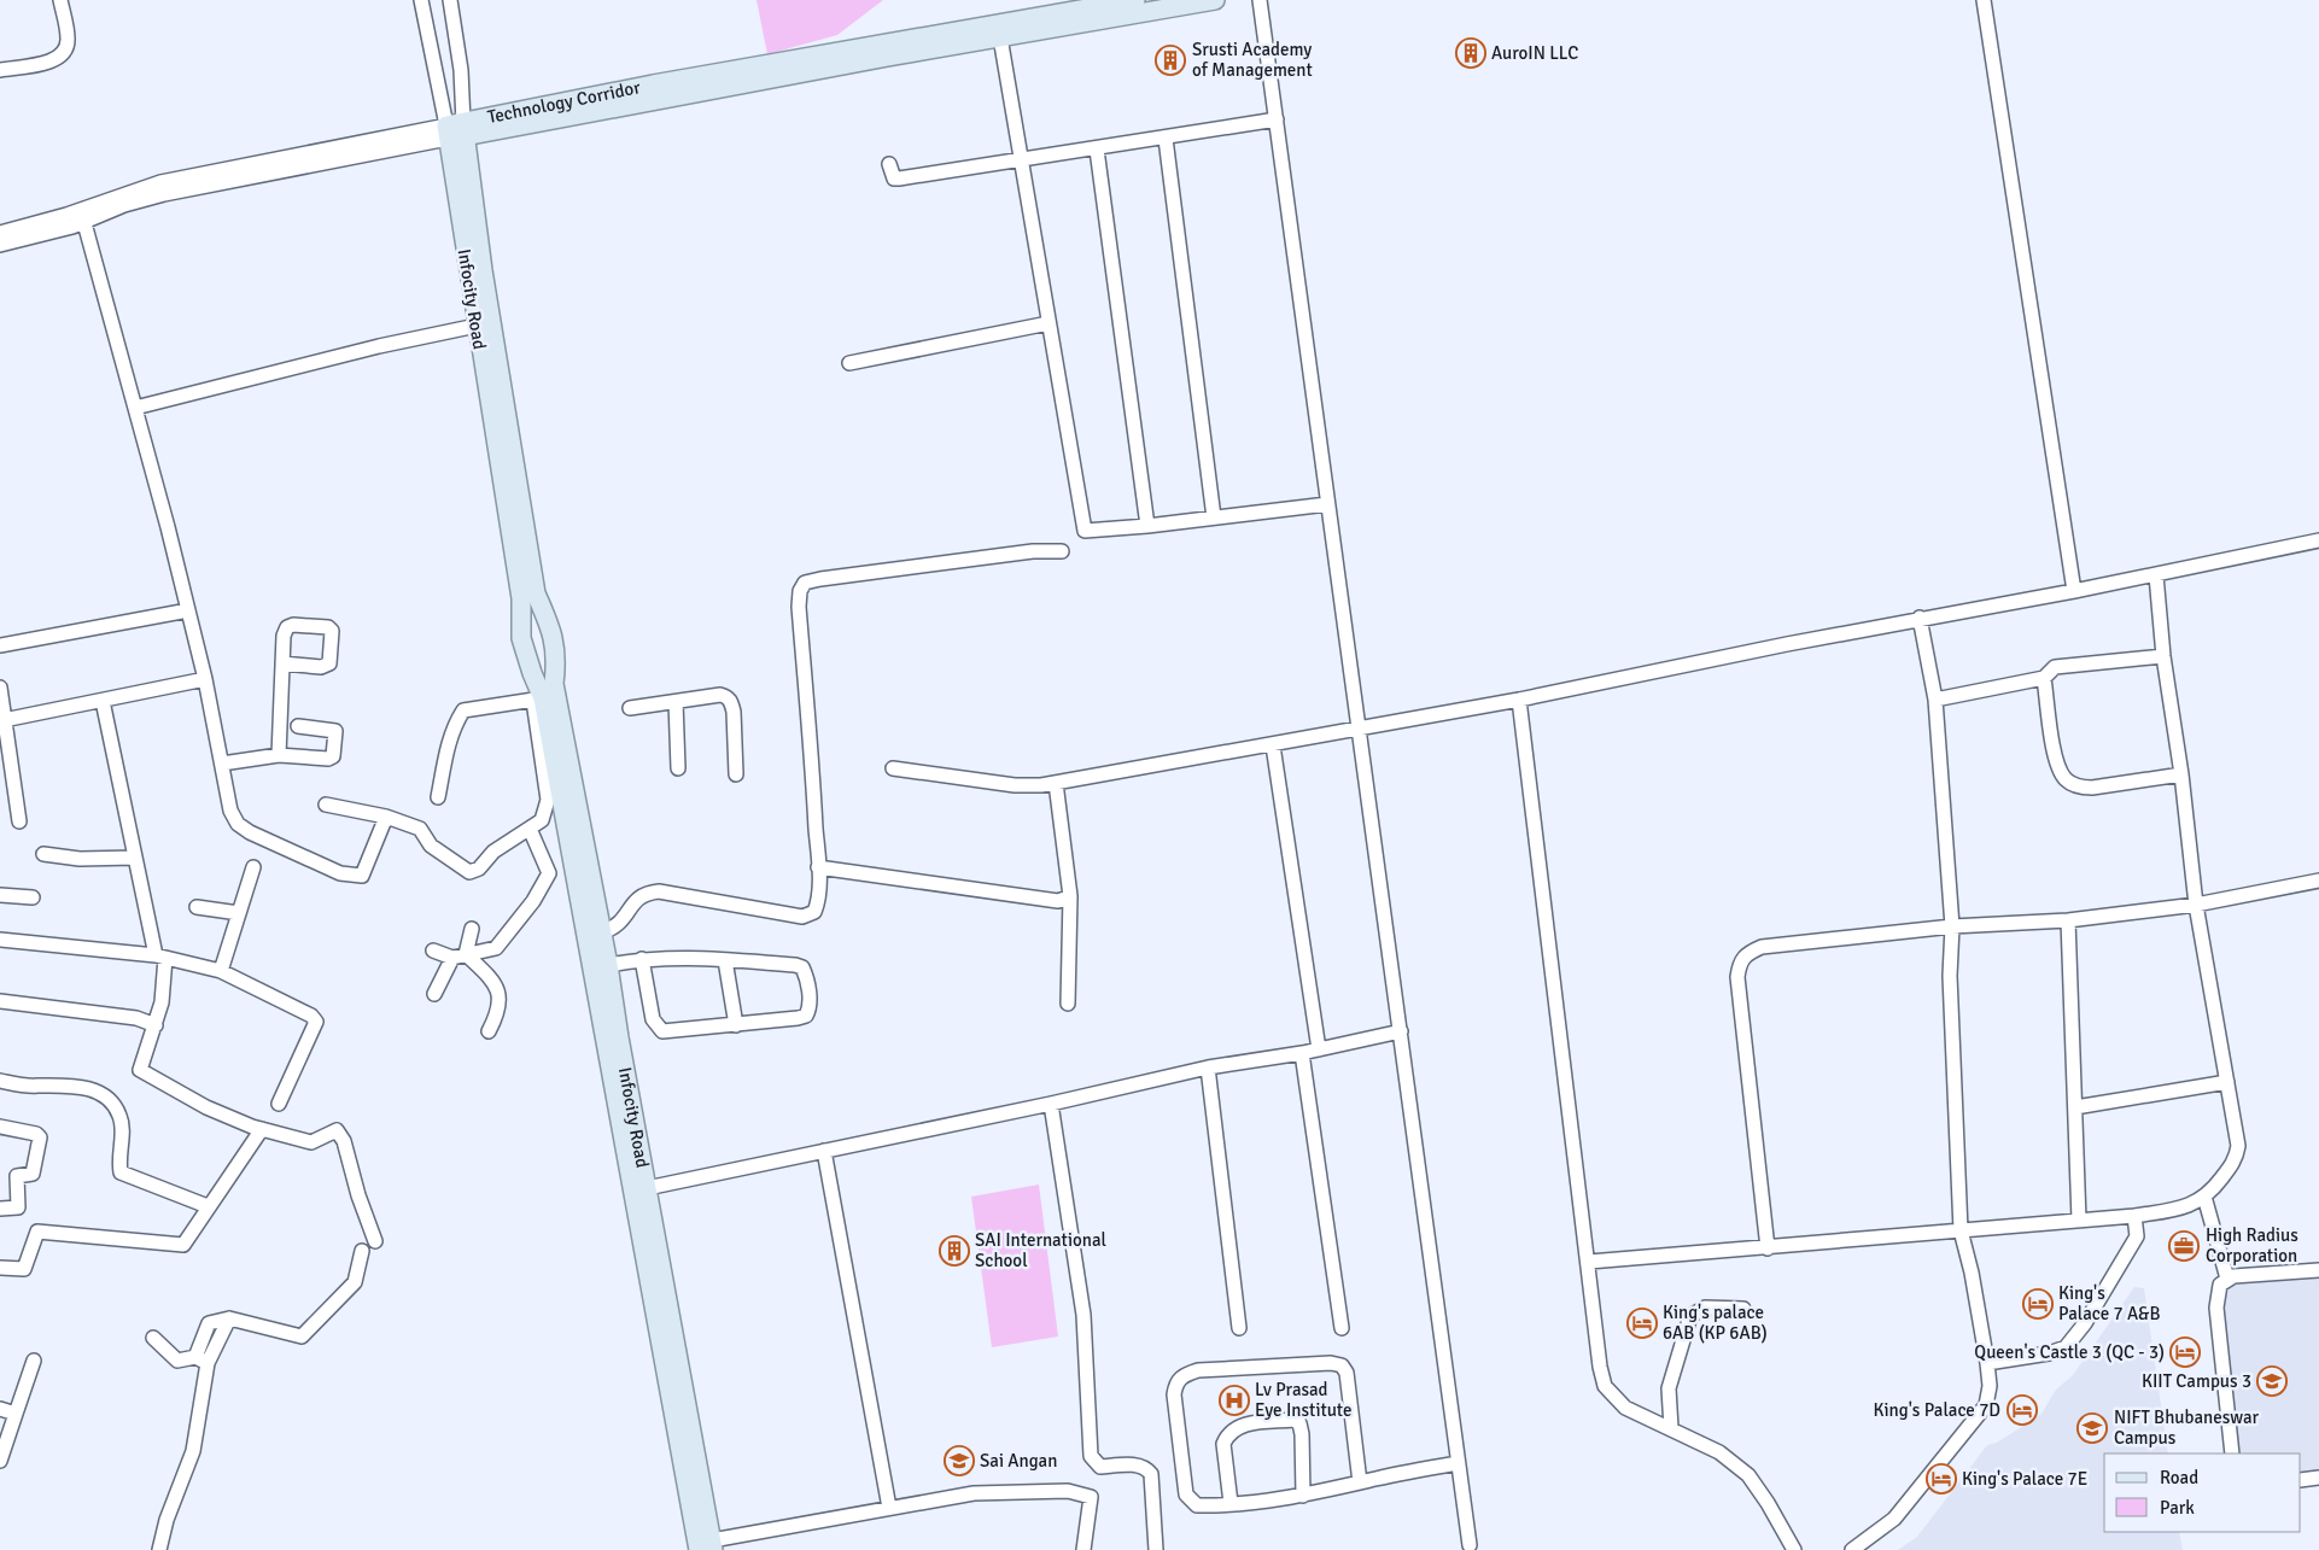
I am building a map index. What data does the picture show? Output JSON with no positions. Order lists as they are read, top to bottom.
{
  "streets": {
    "main road": ["Technology Corridor", "Infocity Road"]
  },
  "crossings": [
    ["Technology Corridor", "Infocity Road"]
  ],
  "places": {
    "building": ["AuroIN LLC", "Srusti Academy of Management", "SAI International School"],
    "office": ["High Radius Corporation"],
    "hotel": [
      "King's Palace 7 A&B",
      "King's palace 6AB (KP 6AB)",
      "Queen's Castle 3 (QC - 3)",
      "King's Palace 7D",
      "King's Palace 7E"
    ],
    "school or university": ["KIIT Campus 3", "NIFT Bhubaneswar Campus", "Sai Angan"],
    "hospital": ["Lv Prasad Eye Institute"]
  },
  "legend": ["Road", "Park"]
}
